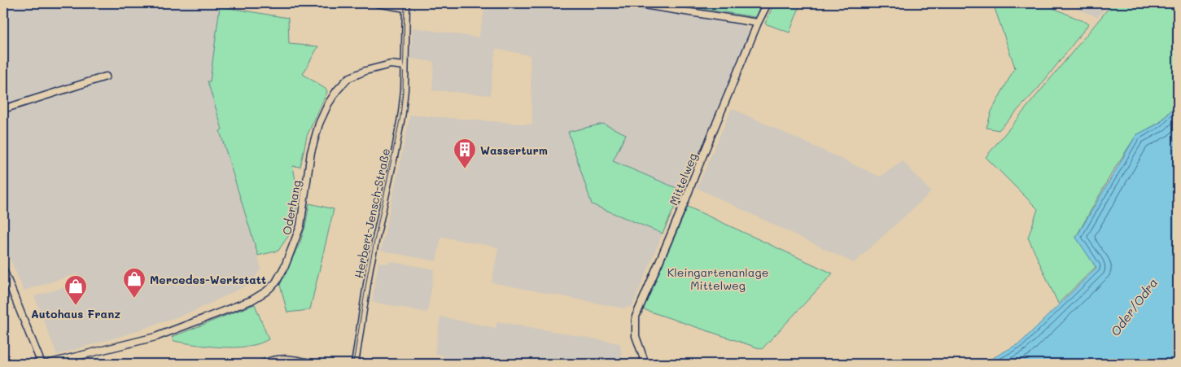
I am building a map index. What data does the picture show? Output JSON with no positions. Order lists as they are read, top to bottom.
{
  "streets": {
    "street": ["Mittelweg", "Oderhang", "Herbert-Jensch-Straße"]
  },
  "crossings": [
    ["Oderhang", "Herbert-Jensch-Straße"]
  ],
  "water": ["Oder/Odra"],
  "parks": ["Kleingartenanlage Mittelweg"],
  "places": {
    "building": ["Wasserturm"],
    "shop": ["Mercedes-Werkstatt", "Autohaus Franz"]
  }
}
